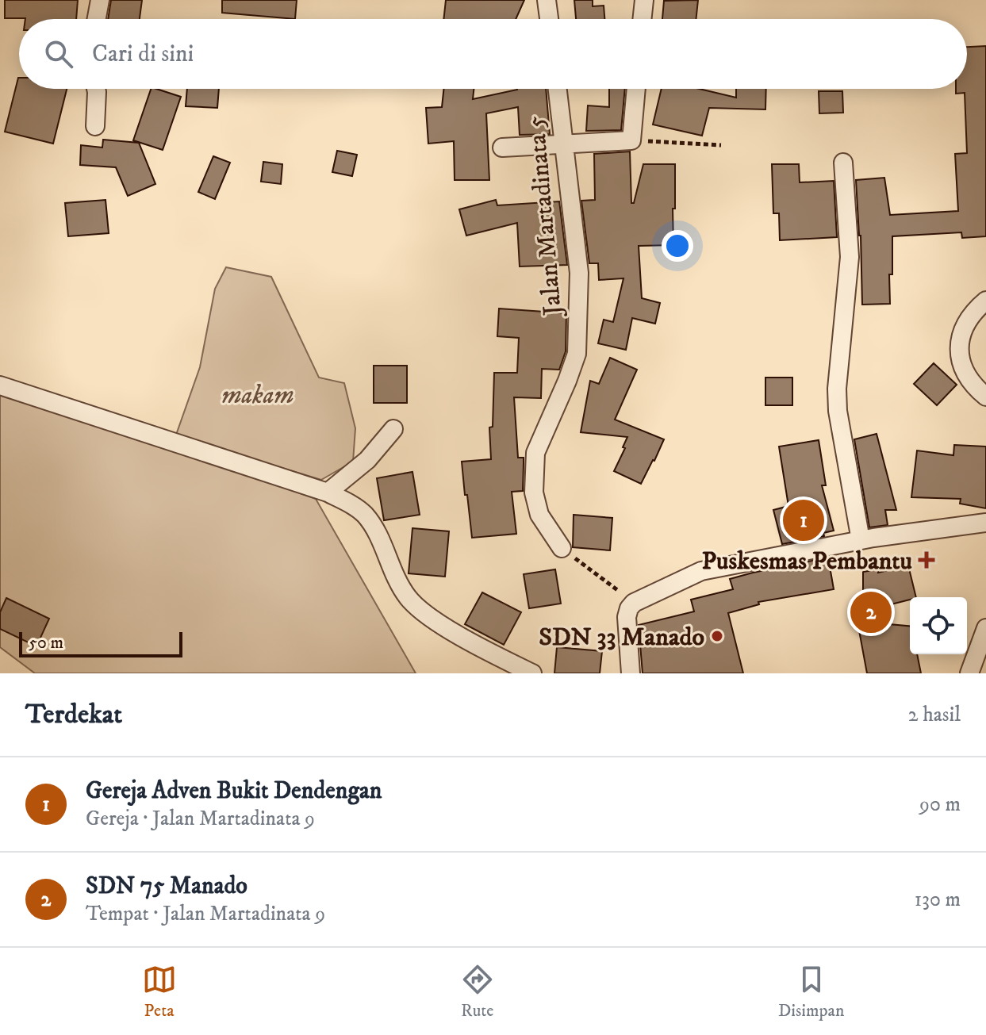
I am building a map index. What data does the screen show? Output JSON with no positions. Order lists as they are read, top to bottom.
{
  "streets": {
    "street": ["Jalan Martadinata 5"]
  },
  "parks": ["makam"],
  "places": {
    "health": ["Puskesmas Pembantu"],
    "other": ["SDN 33 Manado"]
  },
  "scale_bar": "50 m",
  "page": {
    "search": "Cari di sini",
    "pins": ["1", "2"],
    "scale": "50 m",
    "heading": ["Terdekat", "2 hasil"],
    "list": [
      {
        "mark": "1",
        "name": "Gereja Adven Bukit Dendengan",
        "note": "Gereja · Jalan Martadinata 9",
        "value": "90 m"
      },
      {
        "mark": "2",
        "name": "SDN 75 Manado",
        "note": "Tempat · Jalan Martadinata 9",
        "value": "130 m"
      }
    ],
    "nav": ["Peta", "Rute", "Disimpan"]
  }
}
